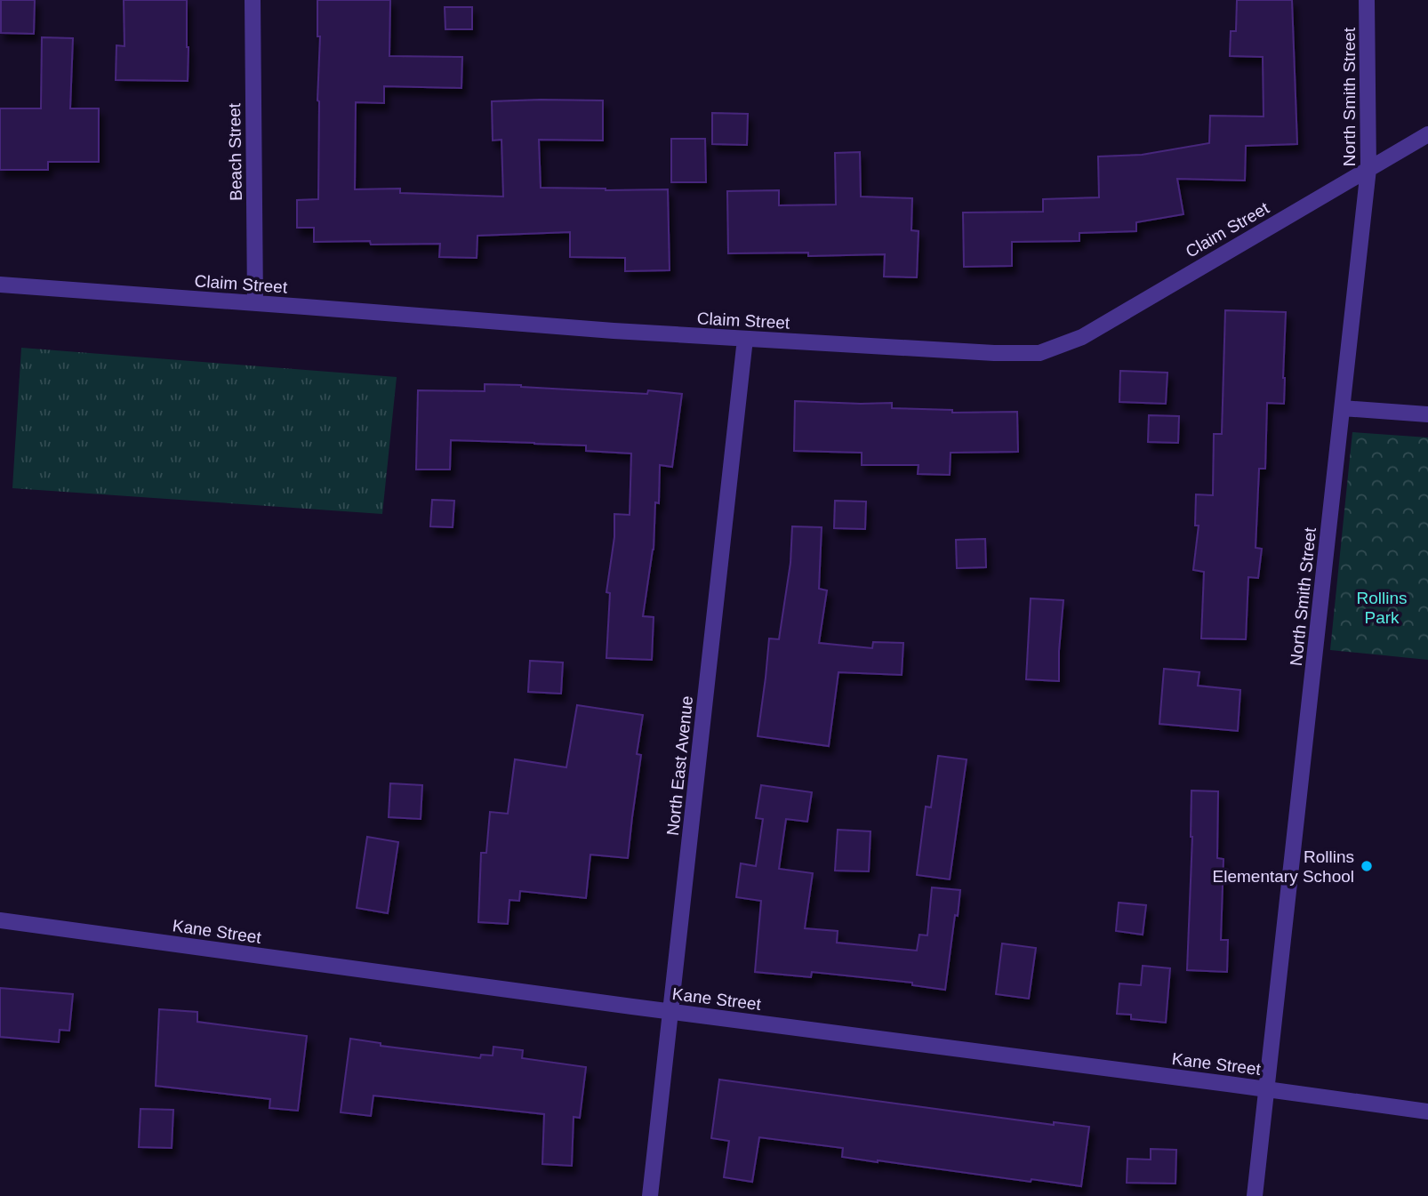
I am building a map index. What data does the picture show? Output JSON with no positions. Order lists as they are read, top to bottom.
{
  "streets": {
    "street": [
      "North Smith Street",
      "Beach Street",
      "Claim Street",
      "North East Avenue",
      "Kane Street"
    ]
  },
  "crossings": [
    ["North Smith Street", "Claim Street"],
    ["North Smith Street", "Kane Street"],
    ["Beach Street", "Claim Street"],
    ["Claim Street", "North East Avenue"],
    ["North East Avenue", "Kane Street"]
  ],
  "parks": ["Rollins Park"],
  "places": ["Rollins Elementary School"]
}
